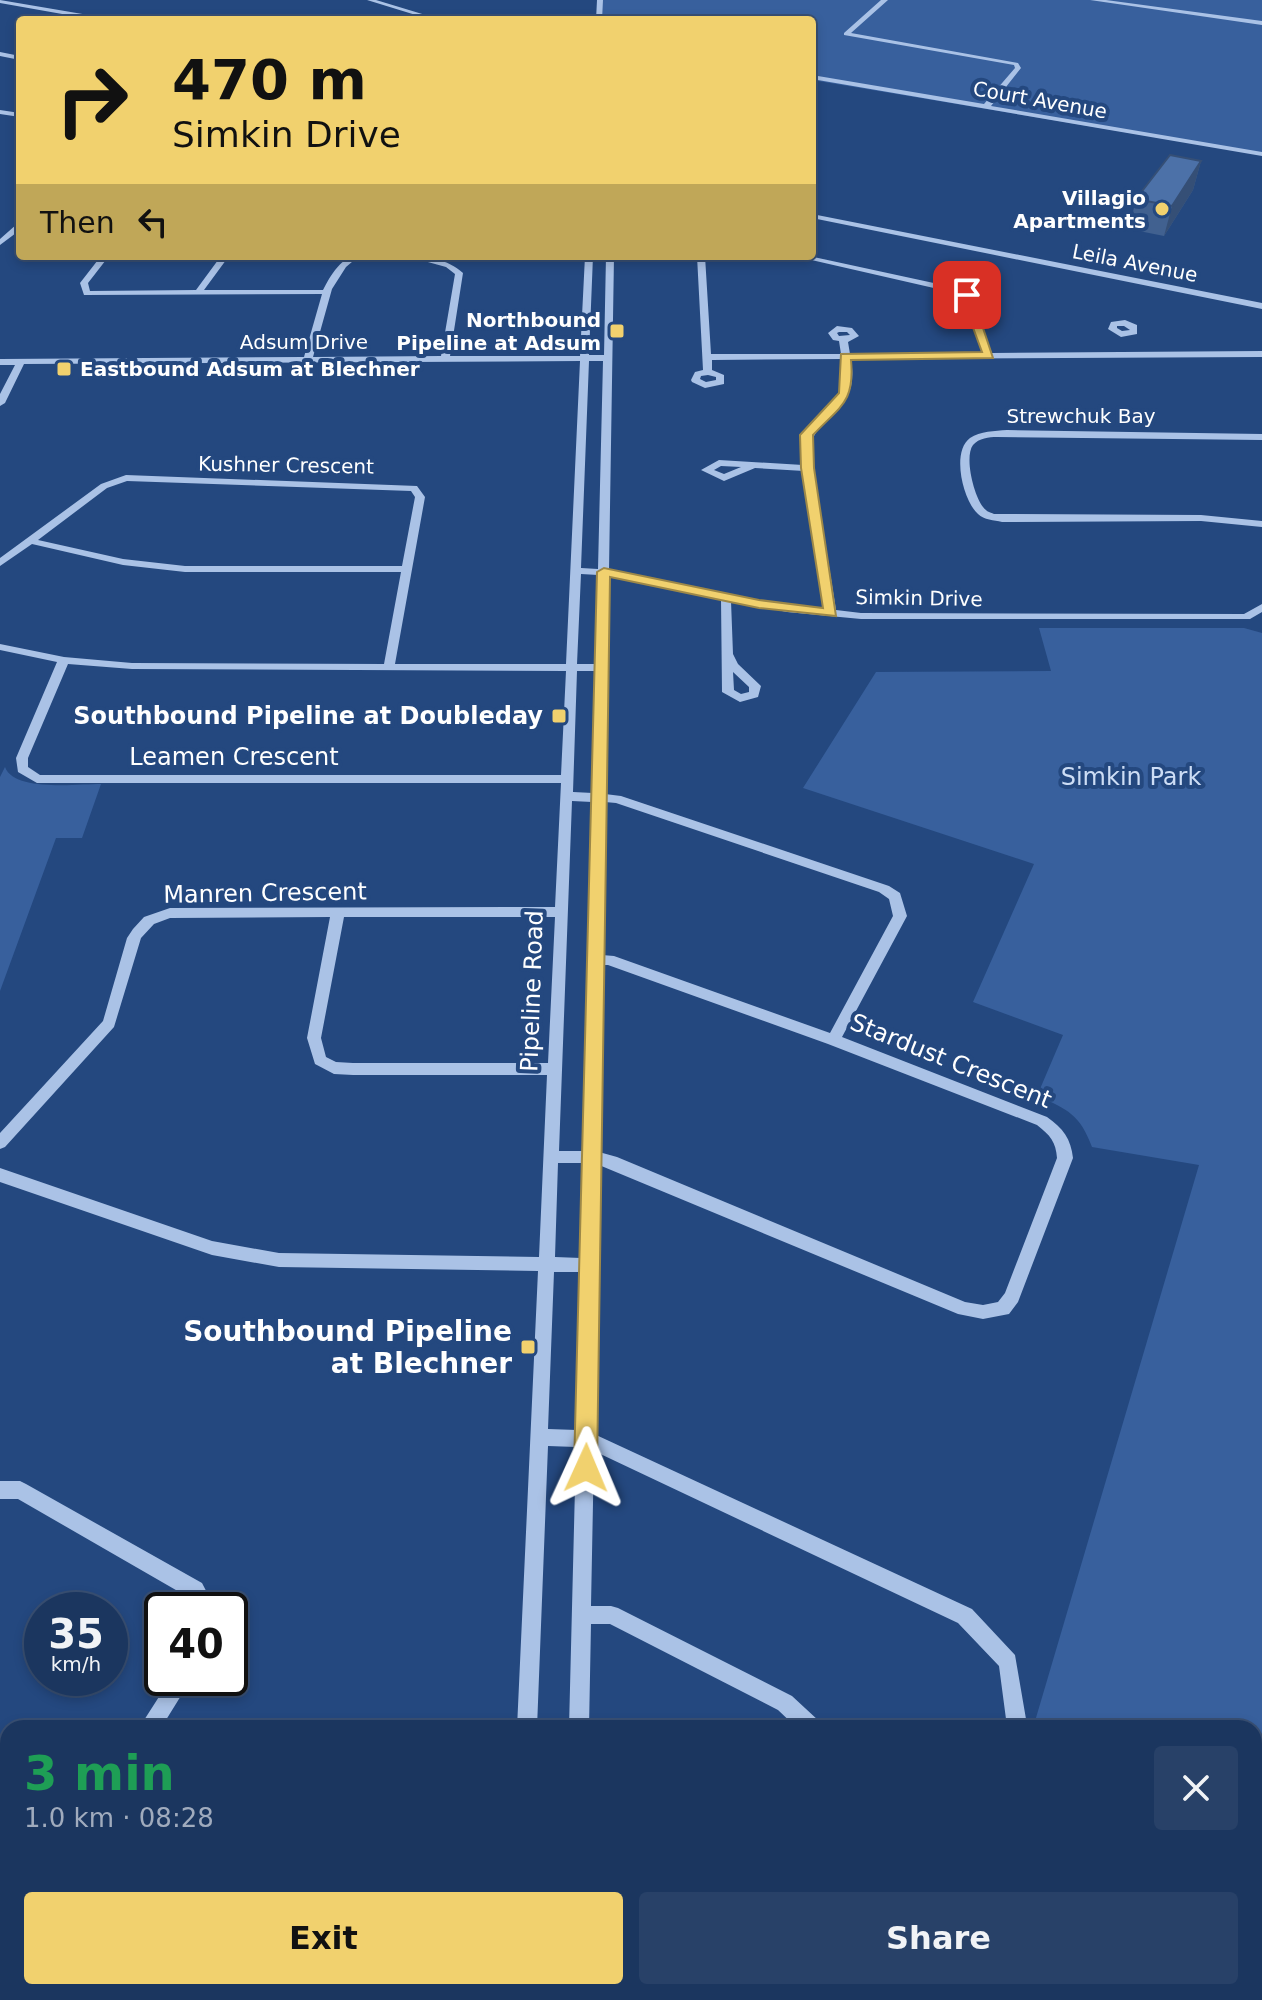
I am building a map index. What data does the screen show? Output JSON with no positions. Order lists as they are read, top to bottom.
{
  "streets": {
    "street": [
      "Court Avenue",
      "Leila Avenue",
      "Adsum Drive",
      "Strewchuk Bay",
      "Kushner Crescent",
      "Simkin Drive",
      "Leamen Crescent",
      "Manren Crescent",
      "Pipeline Road",
      "Stardust Crescent"
    ]
  },
  "crossings": [
    ["Adsum Drive", "Pipeline Road"],
    ["Simkin Drive", "Pipeline Road"],
    ["Leamen Crescent", "Pipeline Road"],
    ["Manren Crescent", "Pipeline Road"],
    ["Pipeline Road", "Stardust Crescent"]
  ],
  "parks": ["Simkin Park"],
  "places": {
    "other": ["Villagio Apartments"],
    "transit": [
      "Northbound Pipeline at Adsum",
      "Eastbound Adsum at Blechner",
      "Southbound Pipeline at Doubleday",
      "Southbound Pipeline at Blechner"
    ]
  },
  "page": {
    "turn": ["470 m", "Simkin Drive"],
    "then": "Then",
    "speed": "35 km/h",
    "limit": "40",
    "heading": ["3 min", "1.0 km · 08:28"],
    "buttons": ["Exit", "Share"]
  }
}
